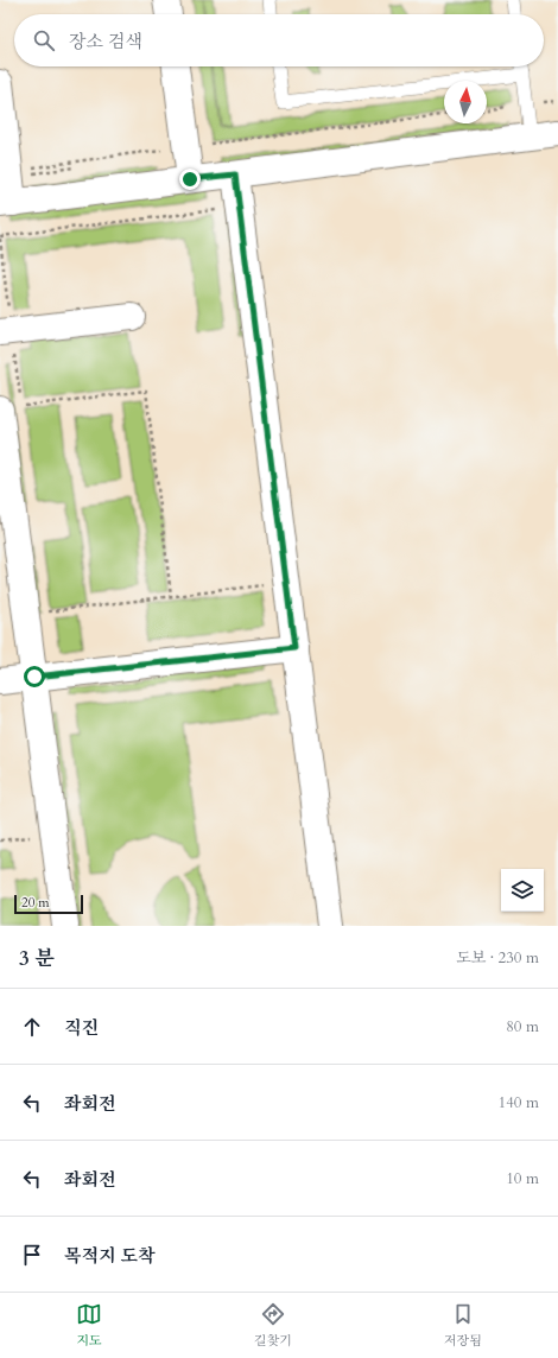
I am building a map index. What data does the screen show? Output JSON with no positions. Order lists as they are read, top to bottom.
{
  "scale_bar": "20 m",
  "north": "top",
  "page": {
    "search": "장소 검색",
    "scale": "20 m",
    "heading": ["3 분", "도보 · 230 m"],
    "list": [
      ["직진", "80 m"],
      ["좌회전", "140 m"],
      ["좌회전", "10 m"],
      "목적지 도착"
    ],
    "nav": ["지도", "길찾기", "저장됨"]
  }
}
